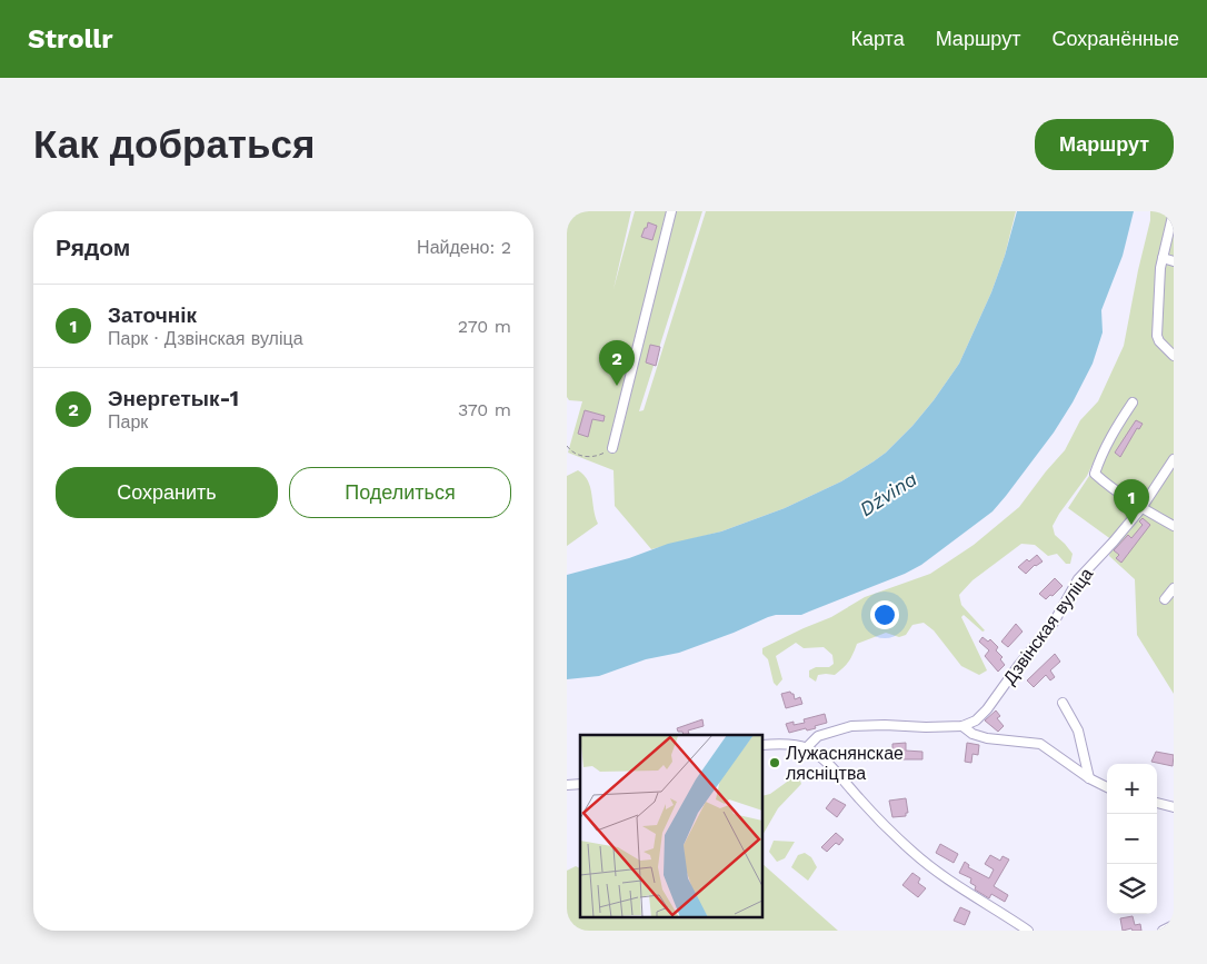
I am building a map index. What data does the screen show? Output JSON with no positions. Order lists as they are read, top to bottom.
{
  "streets": {
    "street": ["Дзвінская вуліца"]
  },
  "water": ["Dźvina"],
  "places": ["Лужаснянскае лясніцтва"],
  "page": {
    "header": "Strollr",
    "nav": ["Карта", "Маршрут", "Сохранённые"],
    "buttons": [
      "Маршрут",
      ["Сохранить", "Поделиться"]
    ],
    "title": "Как добраться",
    "heading": ["Рядом", "Найдено: 2"],
    "list": [
      {
        "mark": "1",
        "name": "Заточнік",
        "note": "Парк · Дзвінская вуліца",
        "value": "270 m"
      },
      {
        "mark": "2",
        "name": "Энергетык-1",
        "note": "Парк",
        "value": "370 m"
      }
    ],
    "pins": ["2", "1"],
    "map_buttons": ["+", "−"]
  }
}
